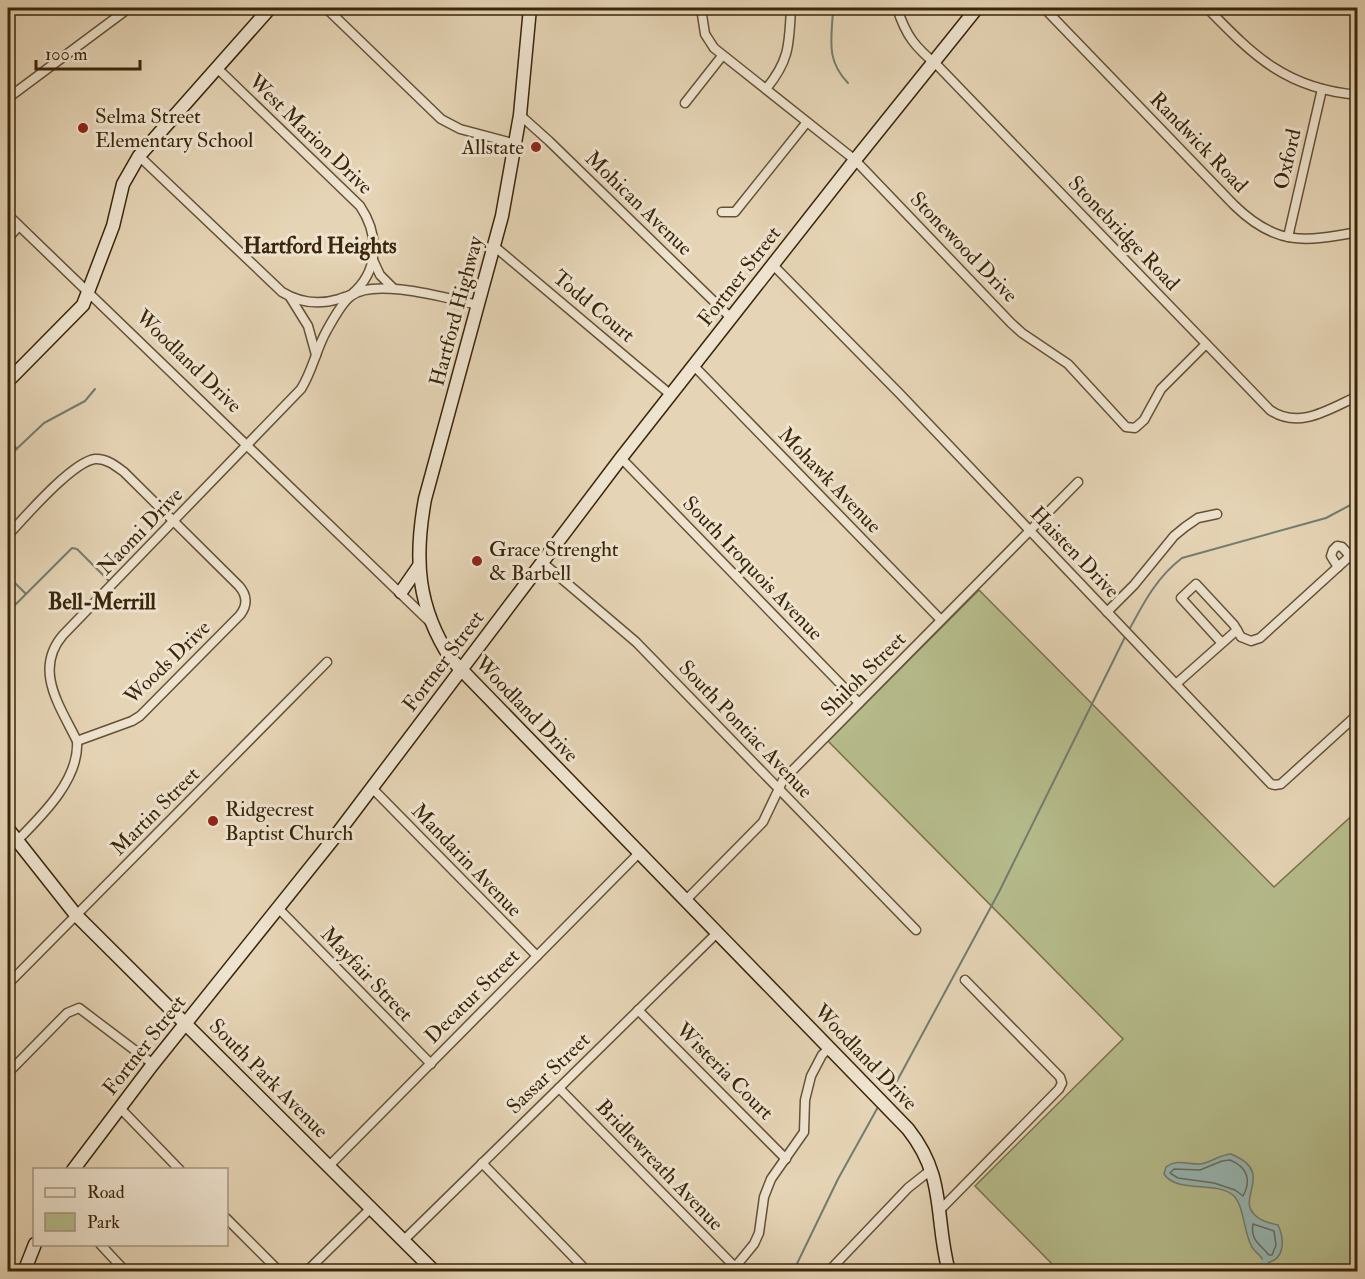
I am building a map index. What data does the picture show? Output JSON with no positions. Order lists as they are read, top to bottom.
{
  "streets": {
    "street": [
      "West Marion Drive",
      "Randwick Road",
      "Oxford",
      "Mohican Avenue",
      "Stonebridge Road",
      "Stonewood Drive",
      "Fortner Street",
      "Todd Court",
      "Hartford Highway",
      "Woodland Drive",
      "Mohawk Avenue",
      "Naomi Drive",
      "Haisten Drive",
      "South Iroquois Avenue",
      "Woods Drive",
      "Shiloh Street",
      "South Pontiac Avenue",
      "Martin Street",
      "Mandarin Avenue",
      "Mayfair Street",
      "Decatur Street",
      "Wisteria Court",
      "Sassar Street",
      "South Park Avenue",
      "Bridlewreath Avenue"
    ]
  },
  "crossings": [
    ["Randwick Road", "Oxford"],
    ["Mohican Avenue", "Fortner Street"],
    ["Mohican Avenue", "Hartford Highway"],
    ["Stonebridge Road", "Stonewood Drive"],
    ["Stonebridge Road", "Fortner Street"],
    ["Stonewood Drive", "Fortner Street"],
    ["Fortner Street", "Todd Court"],
    ["Fortner Street", "Woodland Drive"],
    ["Fortner Street", "Mohawk Avenue"],
    ["Fortner Street", "Haisten Drive"],
    ["Fortner Street", "South Iroquois Avenue"],
    ["Fortner Street", "South Pontiac Avenue"],
    ["Fortner Street", "Mandarin Avenue"],
    ["Fortner Street", "Mayfair Street"],
    ["Fortner Street", "South Park Avenue"],
    ["Todd Court", "Hartford Highway"],
    ["Hartford Highway", "Woodland Drive"],
    ["Woodland Drive", "Naomi Drive"],
    ["Woodland Drive", "Shiloh Street"],
    ["Woodland Drive", "Decatur Street"],
    ["Woodland Drive", "Sassar Street"],
    ["Mohawk Avenue", "Shiloh Street"],
    ["Naomi Drive", "Woods Drive"],
    ["Haisten Drive", "Shiloh Street"],
    ["South Iroquois Avenue", "Shiloh Street"],
    ["Shiloh Street", "South Pontiac Avenue"],
    ["Martin Street", "South Park Avenue"],
    ["Mandarin Avenue", "Decatur Street"],
    ["Mayfair Street", "Decatur Street"],
    ["Decatur Street", "South Park Avenue"],
    ["Wisteria Court", "Sassar Street"],
    ["Sassar Street", "South Park Avenue"],
    ["Sassar Street", "Bridlewreath Avenue"]
  ],
  "districts": ["Hartford Heights", "Bell-Merrill"],
  "places": [
    "Selma Street Elementary School",
    "Allstate",
    "Grace Strenght & Barbell",
    "Ridgecrest Baptist Church"
  ],
  "legend": ["Road", "Park"],
  "scale_bar": "100 m"
}
